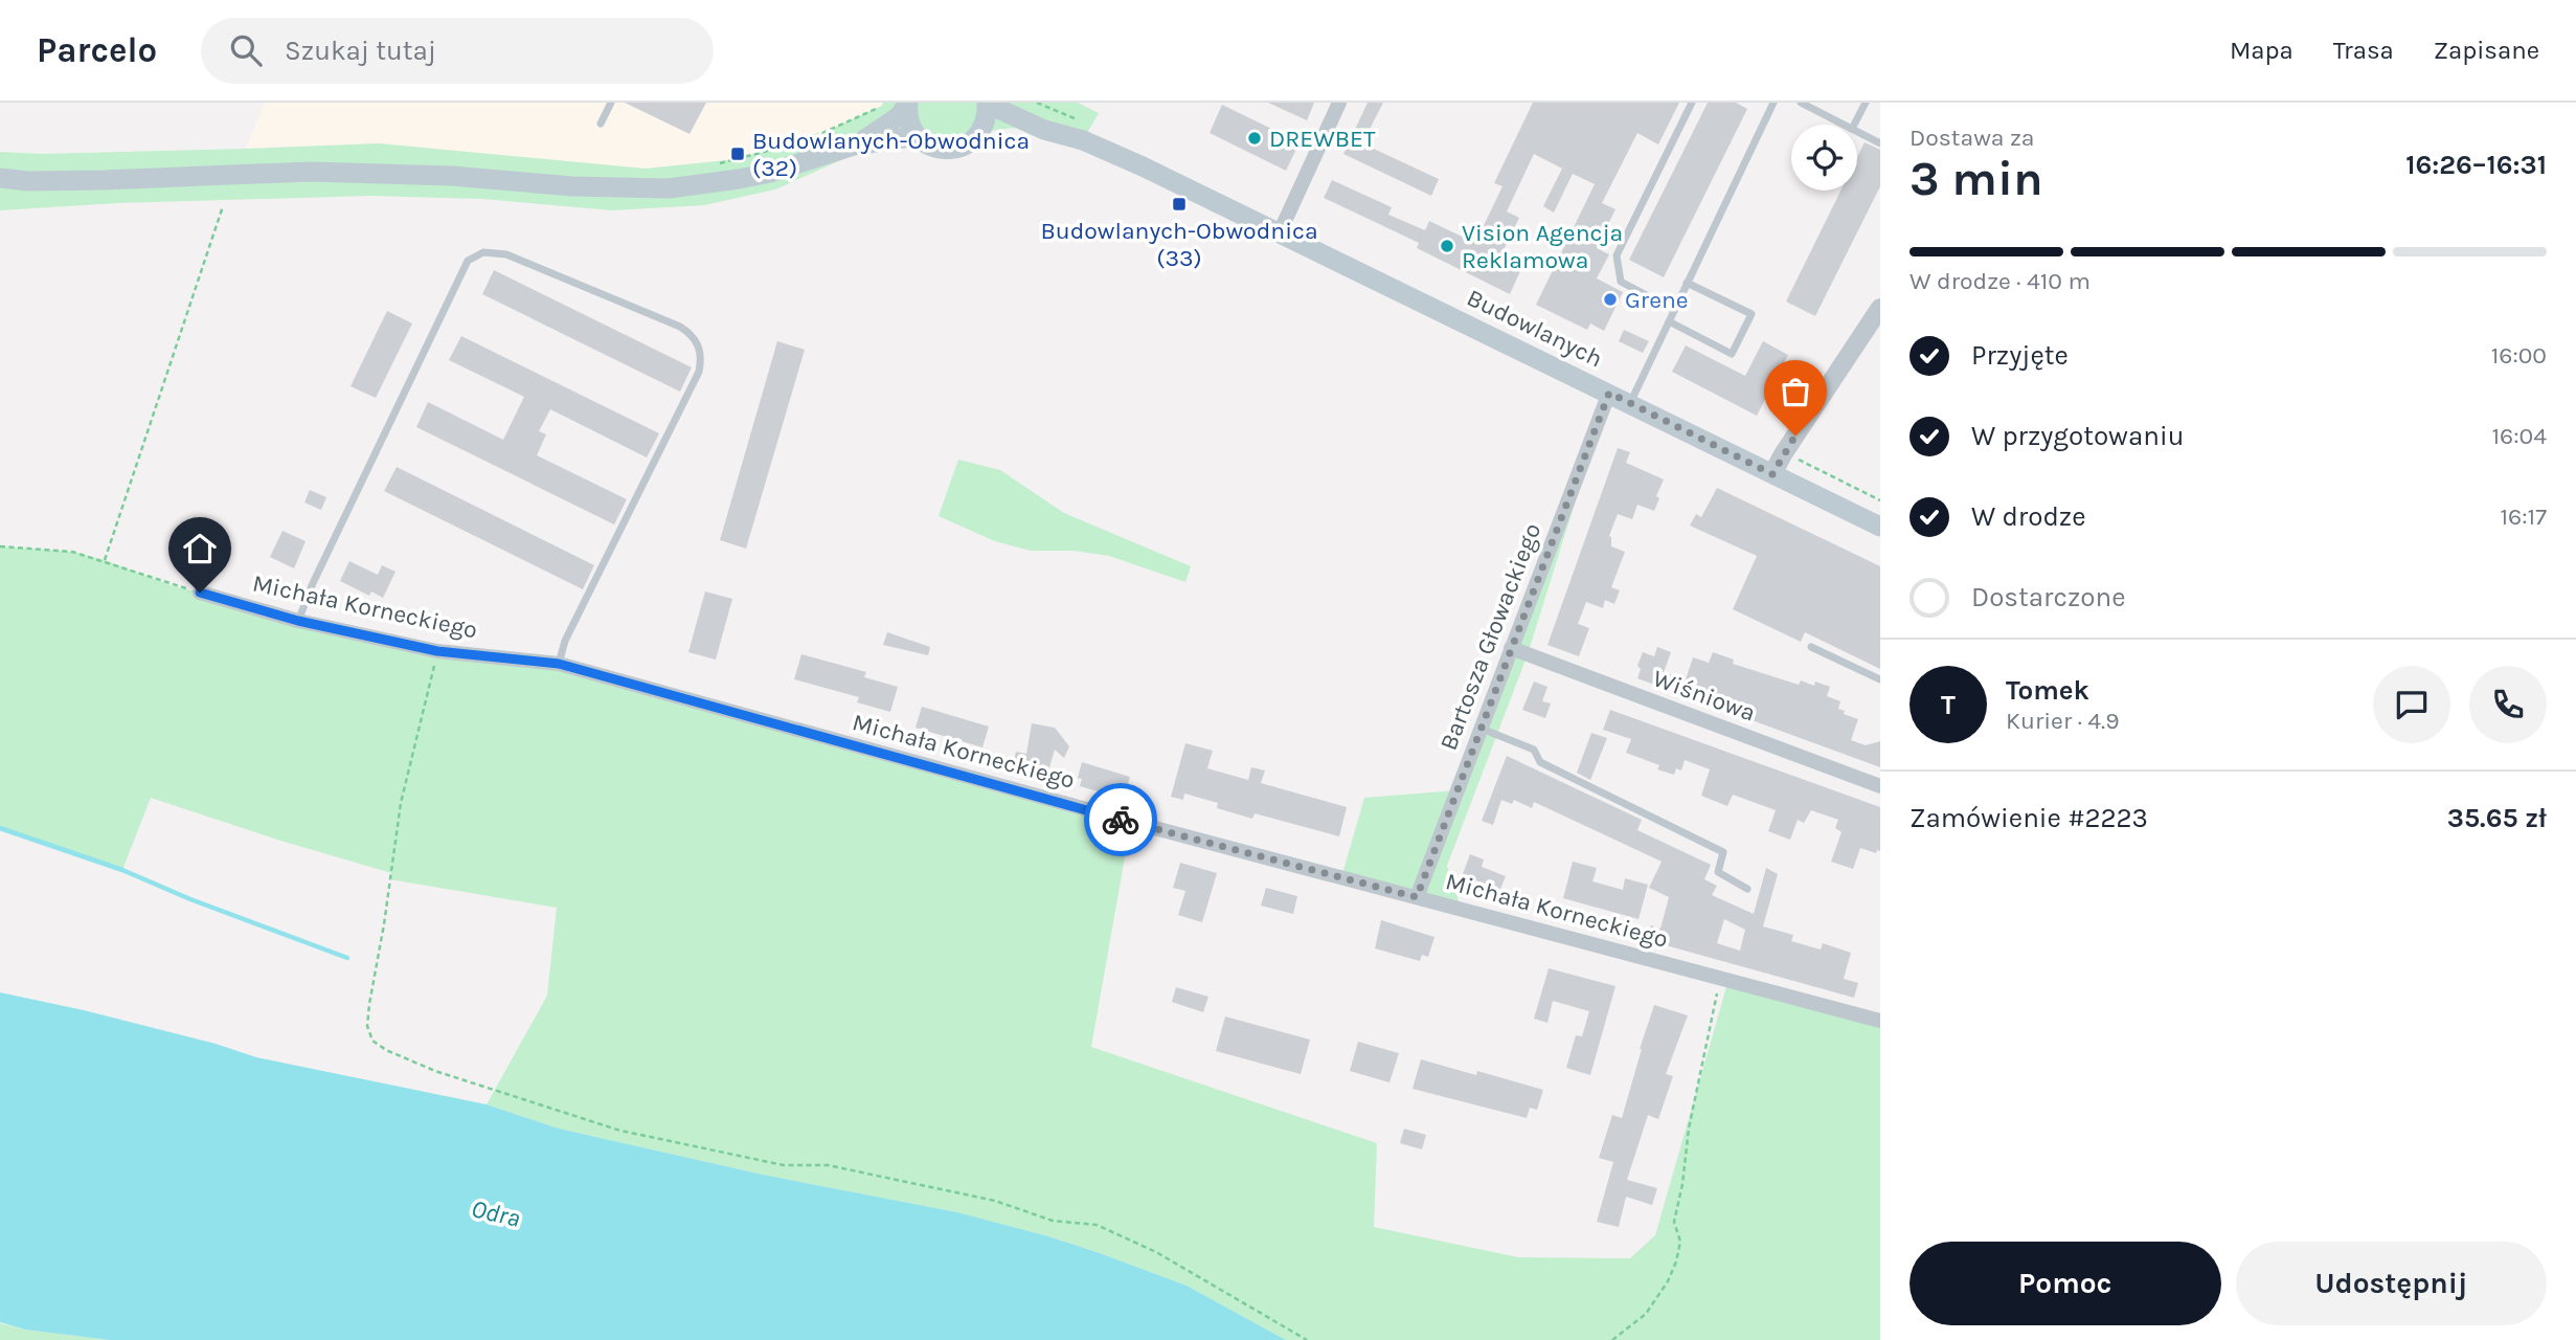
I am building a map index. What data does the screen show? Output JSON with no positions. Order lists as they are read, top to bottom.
{
  "streets": {
    "main road": ["Budowlanych"],
    "street": ["Michała Korneckiego", "Bartosza Głowackiego", "Wiśniowa"]
  },
  "crossings": [
    ["Budowlanych", "Bartosza Głowackiego"],
    ["Michała Korneckiego", "Bartosza Głowackiego"],
    ["Bartosza Głowackiego", "Wiśniowa"]
  ],
  "water": ["Odra"],
  "places": {
    "other": ["DREWBET", "Vision Agencja Reklamowa", "Grene"],
    "transit": ["Budowlanych-Obwodnica (32)", "Budowlanych-Obwodnica (33)"]
  },
  "page": {
    "header": "Parcelo",
    "search": "Szukaj tutaj",
    "nav": ["Mapa", "Trasa", "Zapisane"],
    "heading": ["3 min", "Dostawa za", "16:26–16:31"],
    "panel": [
      "Tomek",
      "Kurier · 4.9",
      "Zamówienie #2223",
      "35.65 zł"
    ],
    "bar": "W drodze · 410 m",
    "list": [
      ["Przyjęte", "16:00"],
      ["W przygotowaniu", "16:04"],
      ["W drodze", "16:17"],
      "Dostarczone"
    ],
    "round": "T",
    "buttons": ["Pomoc", "Udostępnij"]
  }
}
